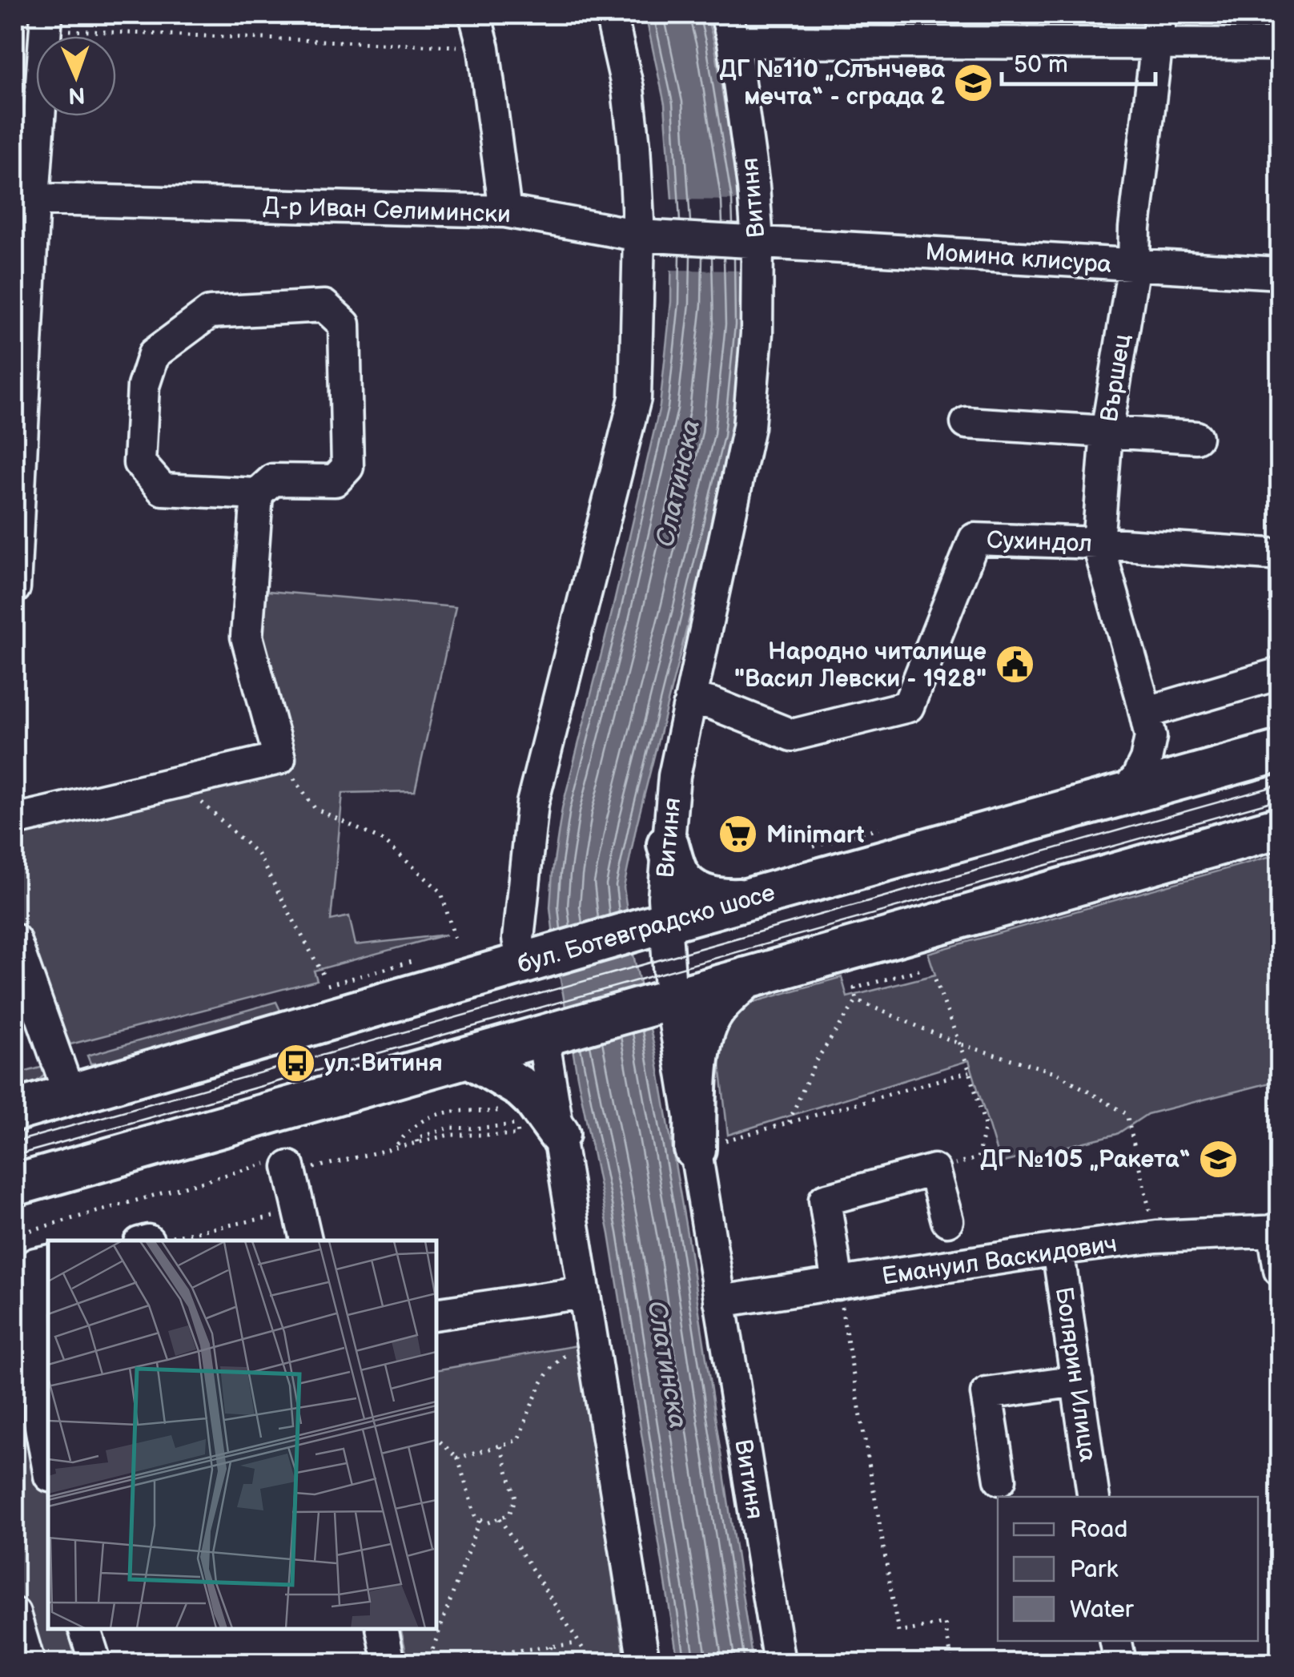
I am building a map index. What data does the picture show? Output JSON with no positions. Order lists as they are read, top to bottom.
{
  "streets": {
    "main road": ["бул. Ботевградско шосе"],
    "street": [
      "Витиня",
      "Д-р Иван Селимински",
      "Момина клисура",
      "Вършец",
      "Сухиндол",
      "Емануил Васкидович",
      "Болярин Илица"
    ]
  },
  "crossings": [
    ["Витиня", "Д-р Иван Селимински"],
    ["Витиня", "Момина клисура"],
    ["Витиня", "Сухиндол"],
    ["Витиня", "бул. Ботевградско шосе"],
    ["Витиня", "Емануил Васкидович"],
    ["Д-р Иван Селимински", "Момина клисура"],
    ["Момина клисура", "Вършец"],
    ["Вършец", "Сухиндол"],
    ["Емануил Васкидович", "Болярин Илица"]
  ],
  "water": ["Слатинска"],
  "places": {
    "school or university": ["ДГ №110 „Слънчева мечта“ - сграда 2", "ДГ №105 „Ракета“"],
    "public building": ["Народно читалище \"Васил Левски - 1928\""],
    "supermarket": ["Minimart"],
    "bus stop": ["ул. Витиня"]
  },
  "legend": ["Road", "Park", "Water"],
  "scale_bar": "50 m",
  "north": "bottom"
}
